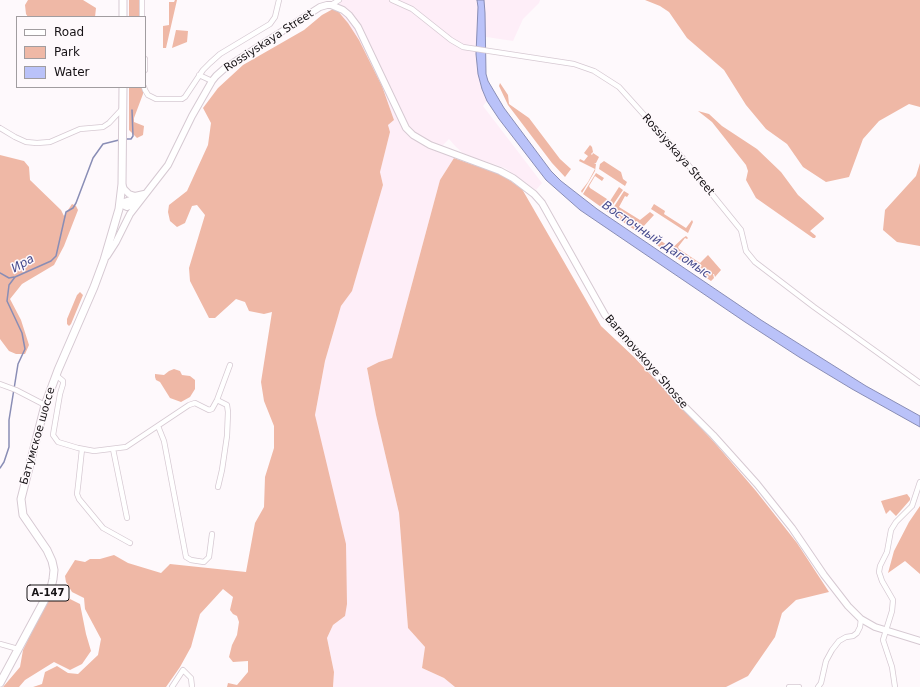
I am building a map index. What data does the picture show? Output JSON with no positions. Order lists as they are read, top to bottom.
{
  "streets": {
    "highway": ["Батумское шоссе", "А-147"],
    "main road": ["Rossiyskaya Street", "Baranovskoye Shosse"]
  },
  "crossings": [
    ["Rossiyskaya Street", "Baranovskoye Shosse"],
    ["Rossiyskaya Street", "А-147"],
    ["Батумское шоссе", "А-147"]
  ],
  "water": ["Восточный Дагомыс", "Ира"],
  "legend": ["Road", "Park", "Water"]
}
